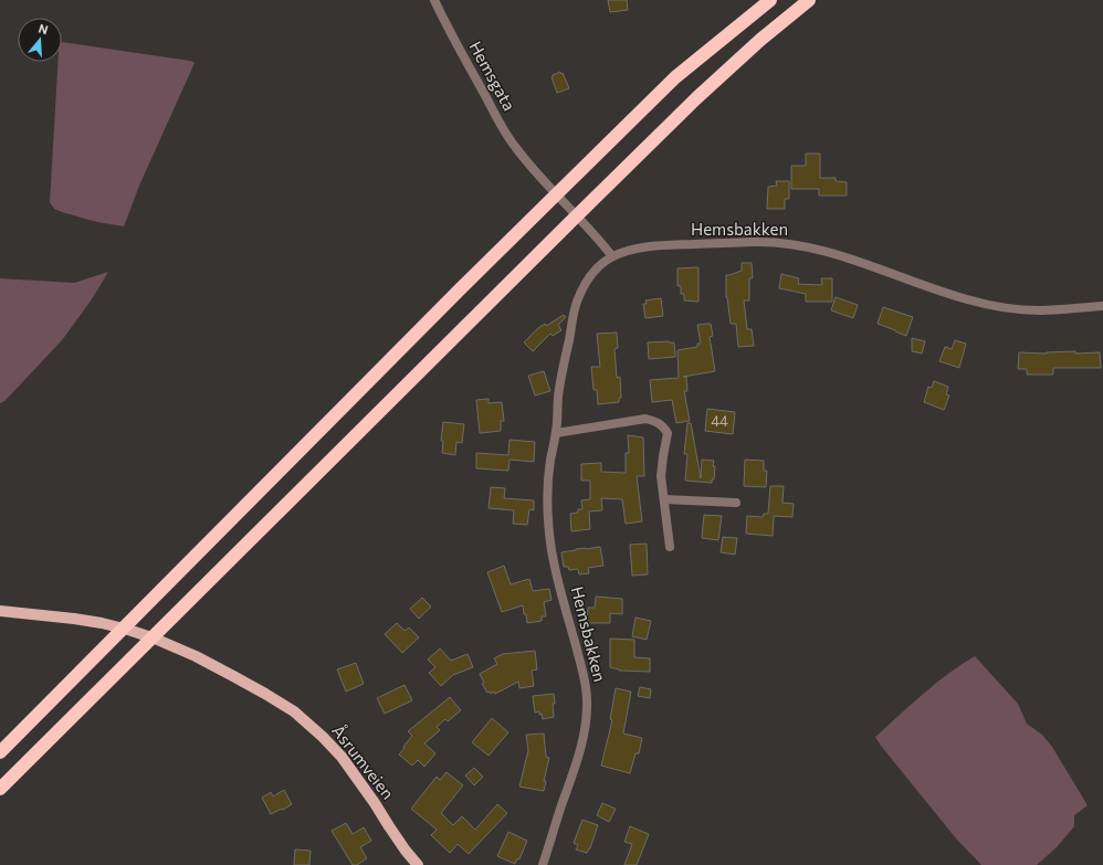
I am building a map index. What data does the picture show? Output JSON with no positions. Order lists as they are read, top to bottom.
{
  "streets": {
    "main road": ["Åsrumveien"],
    "street": ["Hemsgata", "Hemsbakken"]
  },
  "crossings": [
    ["Hemsgata", "Hemsbakken"]
  ],
  "house_numbers": ["44"],
  "north": "top"
}
